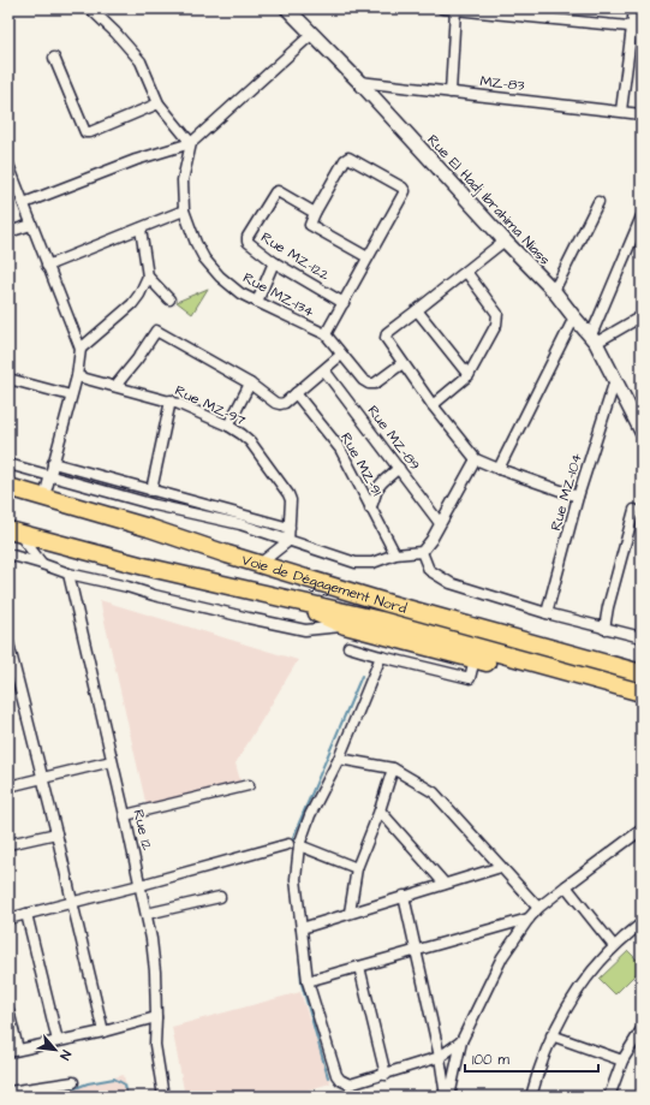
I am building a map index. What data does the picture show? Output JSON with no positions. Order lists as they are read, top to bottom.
{
  "streets": {
    "highway": ["Voie de Dégagement Nord"],
    "street": [
      "MZ-83",
      "Rue El Hadj Ibrahima Niass",
      "Rue MZ-122",
      "Rue MZ-134",
      "Rue MZ-97",
      "Rue MZ-89",
      "Rue MZ-91",
      "Rue MZ-104",
      "Rue 12"
    ]
  },
  "crossings": [
    ["MZ-83", "Rue El Hadj Ibrahima Niass"],
    ["Rue El Hadj Ibrahima Niass", "Rue MZ-104"]
  ],
  "scale_bar": "100 m",
  "north": "bottom right"
}
